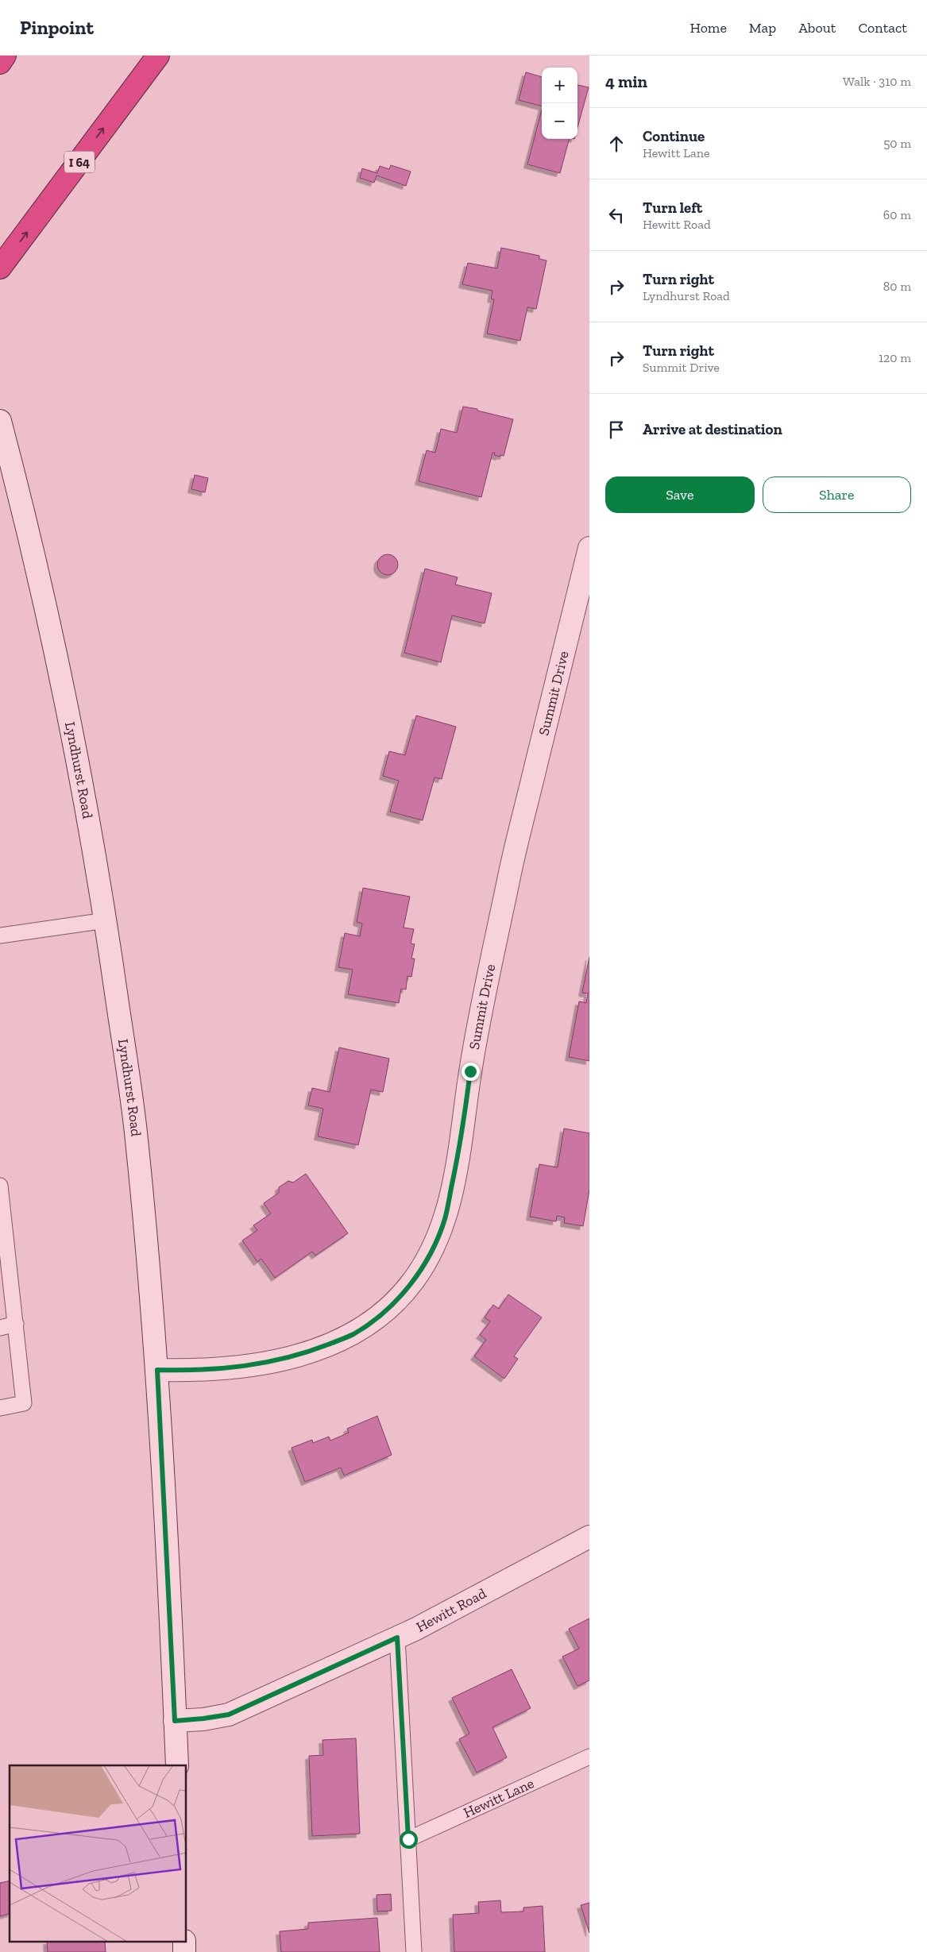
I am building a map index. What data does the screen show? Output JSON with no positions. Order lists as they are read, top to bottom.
{
  "streets": {
    "highway": ["I 64"],
    "street": ["Summit Drive", "Lyndhurst Road", "Hewitt Road"],
    "lane": ["Hewitt Lane"]
  },
  "crossings": [
    ["Summit Drive", "Lyndhurst Road"],
    ["Lyndhurst Road", "Hewitt Road"]
  ],
  "page": {
    "header": "Pinpoint",
    "nav": [
      "Home",
      "Map",
      "About",
      "Contact"
    ],
    "heading": ["4 min", "Walk · 310 m"],
    "map_buttons": ["+", "−"],
    "list": [
      ["Continue", "Hewitt Lane", "50 m"],
      ["Turn left", "Hewitt Road", "60 m"],
      ["Turn right", "Lyndhurst Road", "80 m"],
      ["Turn right", "Summit Drive", "120 m"],
      "Arrive at destination"
    ],
    "buttons": ["Save", "Share"]
  }
}
